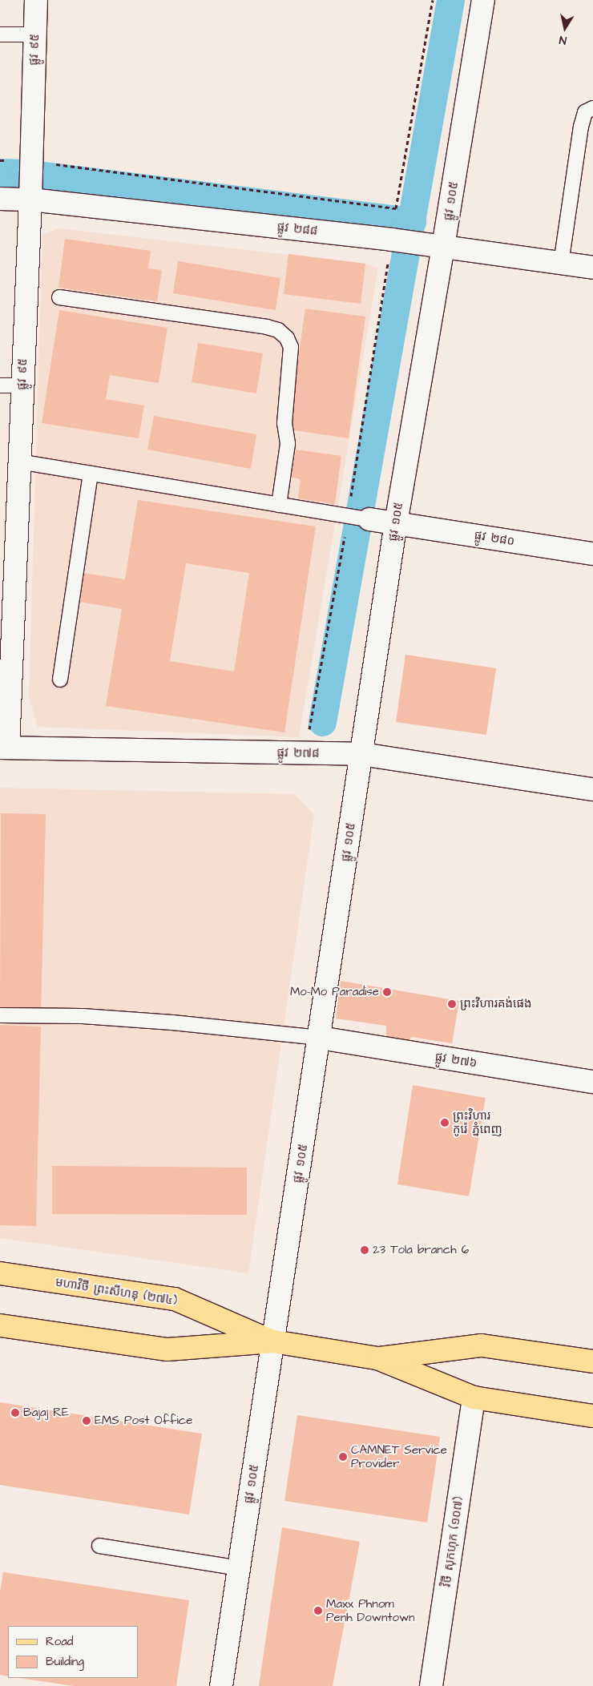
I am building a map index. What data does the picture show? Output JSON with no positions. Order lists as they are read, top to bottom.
{
  "streets": {
    "main road": ["មហាវិថី ព្រះសីហនុ (២៧៤)"],
    "street": [
      "ផ្លូវ ៩៥",
      "ផ្លូវ ១០៥",
      "ផ្លូវ ២៨៨",
      "ផ្លូវ ២៨០",
      "ផ្លូវ ២៧៨",
      "ផ្លូវ ២៧៦",
      "វិថី សុកហុក (១០៧)"
    ]
  },
  "crossings": [
    ["ផ្លូវ ៩៥", "ផ្លូវ ២៨៨"],
    ["ផ្លូវ ៩៥", "ផ្លូវ ២៧៨"],
    ["ផ្លូវ ១០៥", "ផ្លូវ ២៨៨"],
    ["ផ្លូវ ១០៥", "ផ្លូវ ២៨០"],
    ["ផ្លូវ ១០៥", "ផ្លូវ ២៧៨"],
    ["ផ្លូវ ១០៥", "ផ្លូវ ២៧៦"],
    ["ផ្លូវ ១០៥", "មហាវិថី ព្រះសីហនុ (២៧៤)"],
    ["មហាវិថី ព្រះសីហនុ (២៧៤)", "វិថី សុកហុក (១០៧)"]
  ],
  "places": [
    "Mo-Mo Paradise",
    "ព្រះវិហារគង់ផេង",
    "ព្រះវិហារ កូរ៉េ ភ្នំពេញ",
    "23 Tola branch 6",
    "Bajaj RE",
    "EMS Post Office",
    "CAMNET Service Provider",
    "Maxx Phnom Penh Downtown"
  ],
  "legend": ["Road", "Building"],
  "north": "bottom"
}
